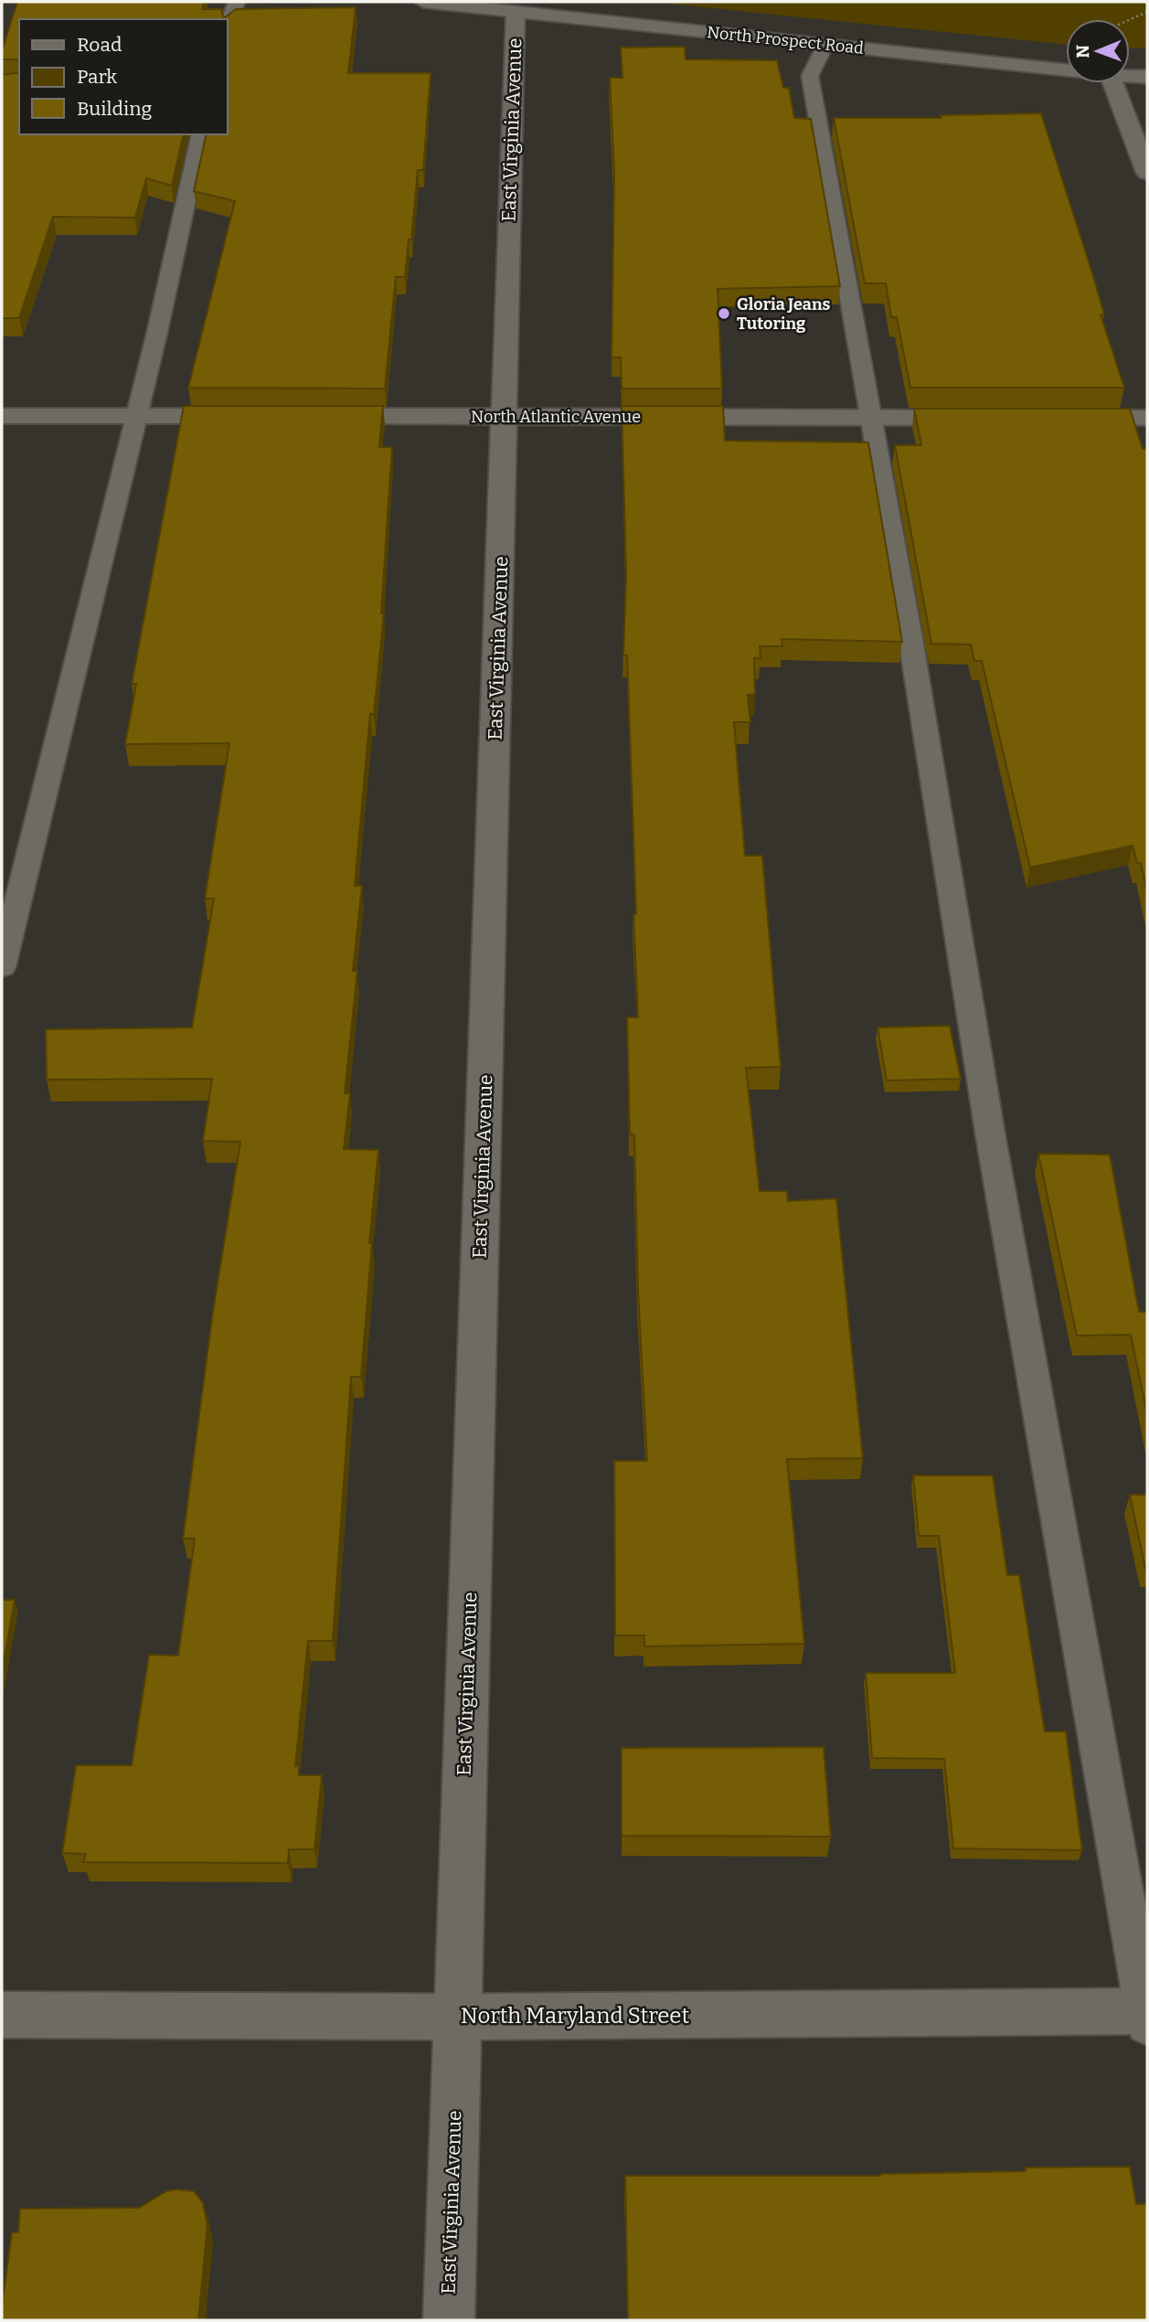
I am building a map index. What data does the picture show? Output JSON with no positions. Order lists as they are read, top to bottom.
{
  "streets": {
    "street": [
      "North Prospect Road",
      "East Virginia Avenue",
      "North Atlantic Avenue",
      "North Maryland Street"
    ]
  },
  "crossings": [
    ["North Prospect Road", "East Virginia Avenue"],
    ["East Virginia Avenue", "North Atlantic Avenue"],
    ["East Virginia Avenue", "North Maryland Street"]
  ],
  "places": ["Gloria Jeans Tutoring"],
  "legend": ["Road", "Park", "Building"],
  "north": "left"
}
